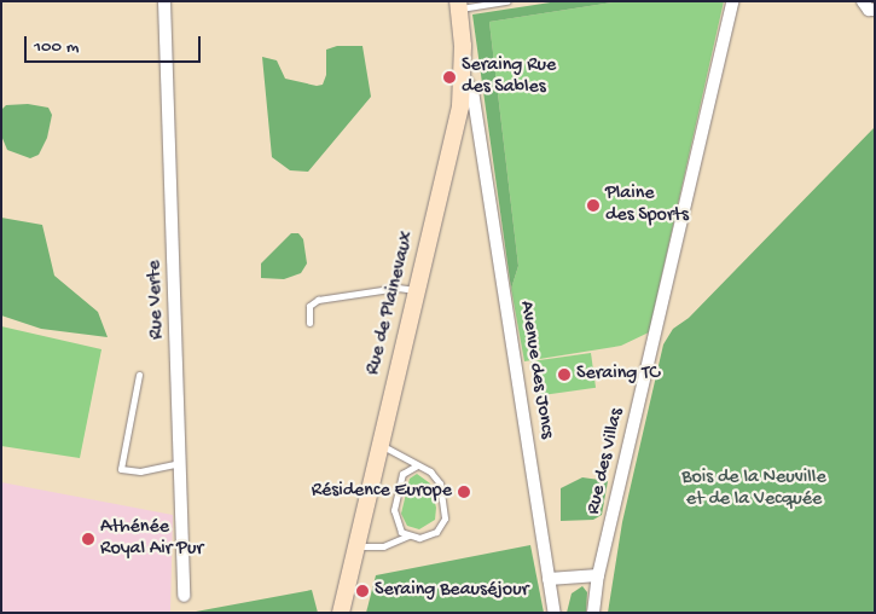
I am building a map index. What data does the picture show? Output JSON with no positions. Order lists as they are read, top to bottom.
{
  "streets": {
    "street": [
      "Rue Verte",
      "Rue de Plainevaux",
      "Avenue des Joncs",
      "Rue des Villas"
    ]
  },
  "crossings": [
    ["Rue de Plainevaux", "Avenue des Joncs"]
  ],
  "parks": ["Bois de la Neuville et de la Vecquée"],
  "places": [
    "Seraing Rue des Sables",
    "Plaine des Sports",
    "Seraing TC",
    "Résidence Europe",
    "Athénée Royal Air Pur",
    "Seraing Beauséjour"
  ],
  "scale_bar": "100 m"
}
